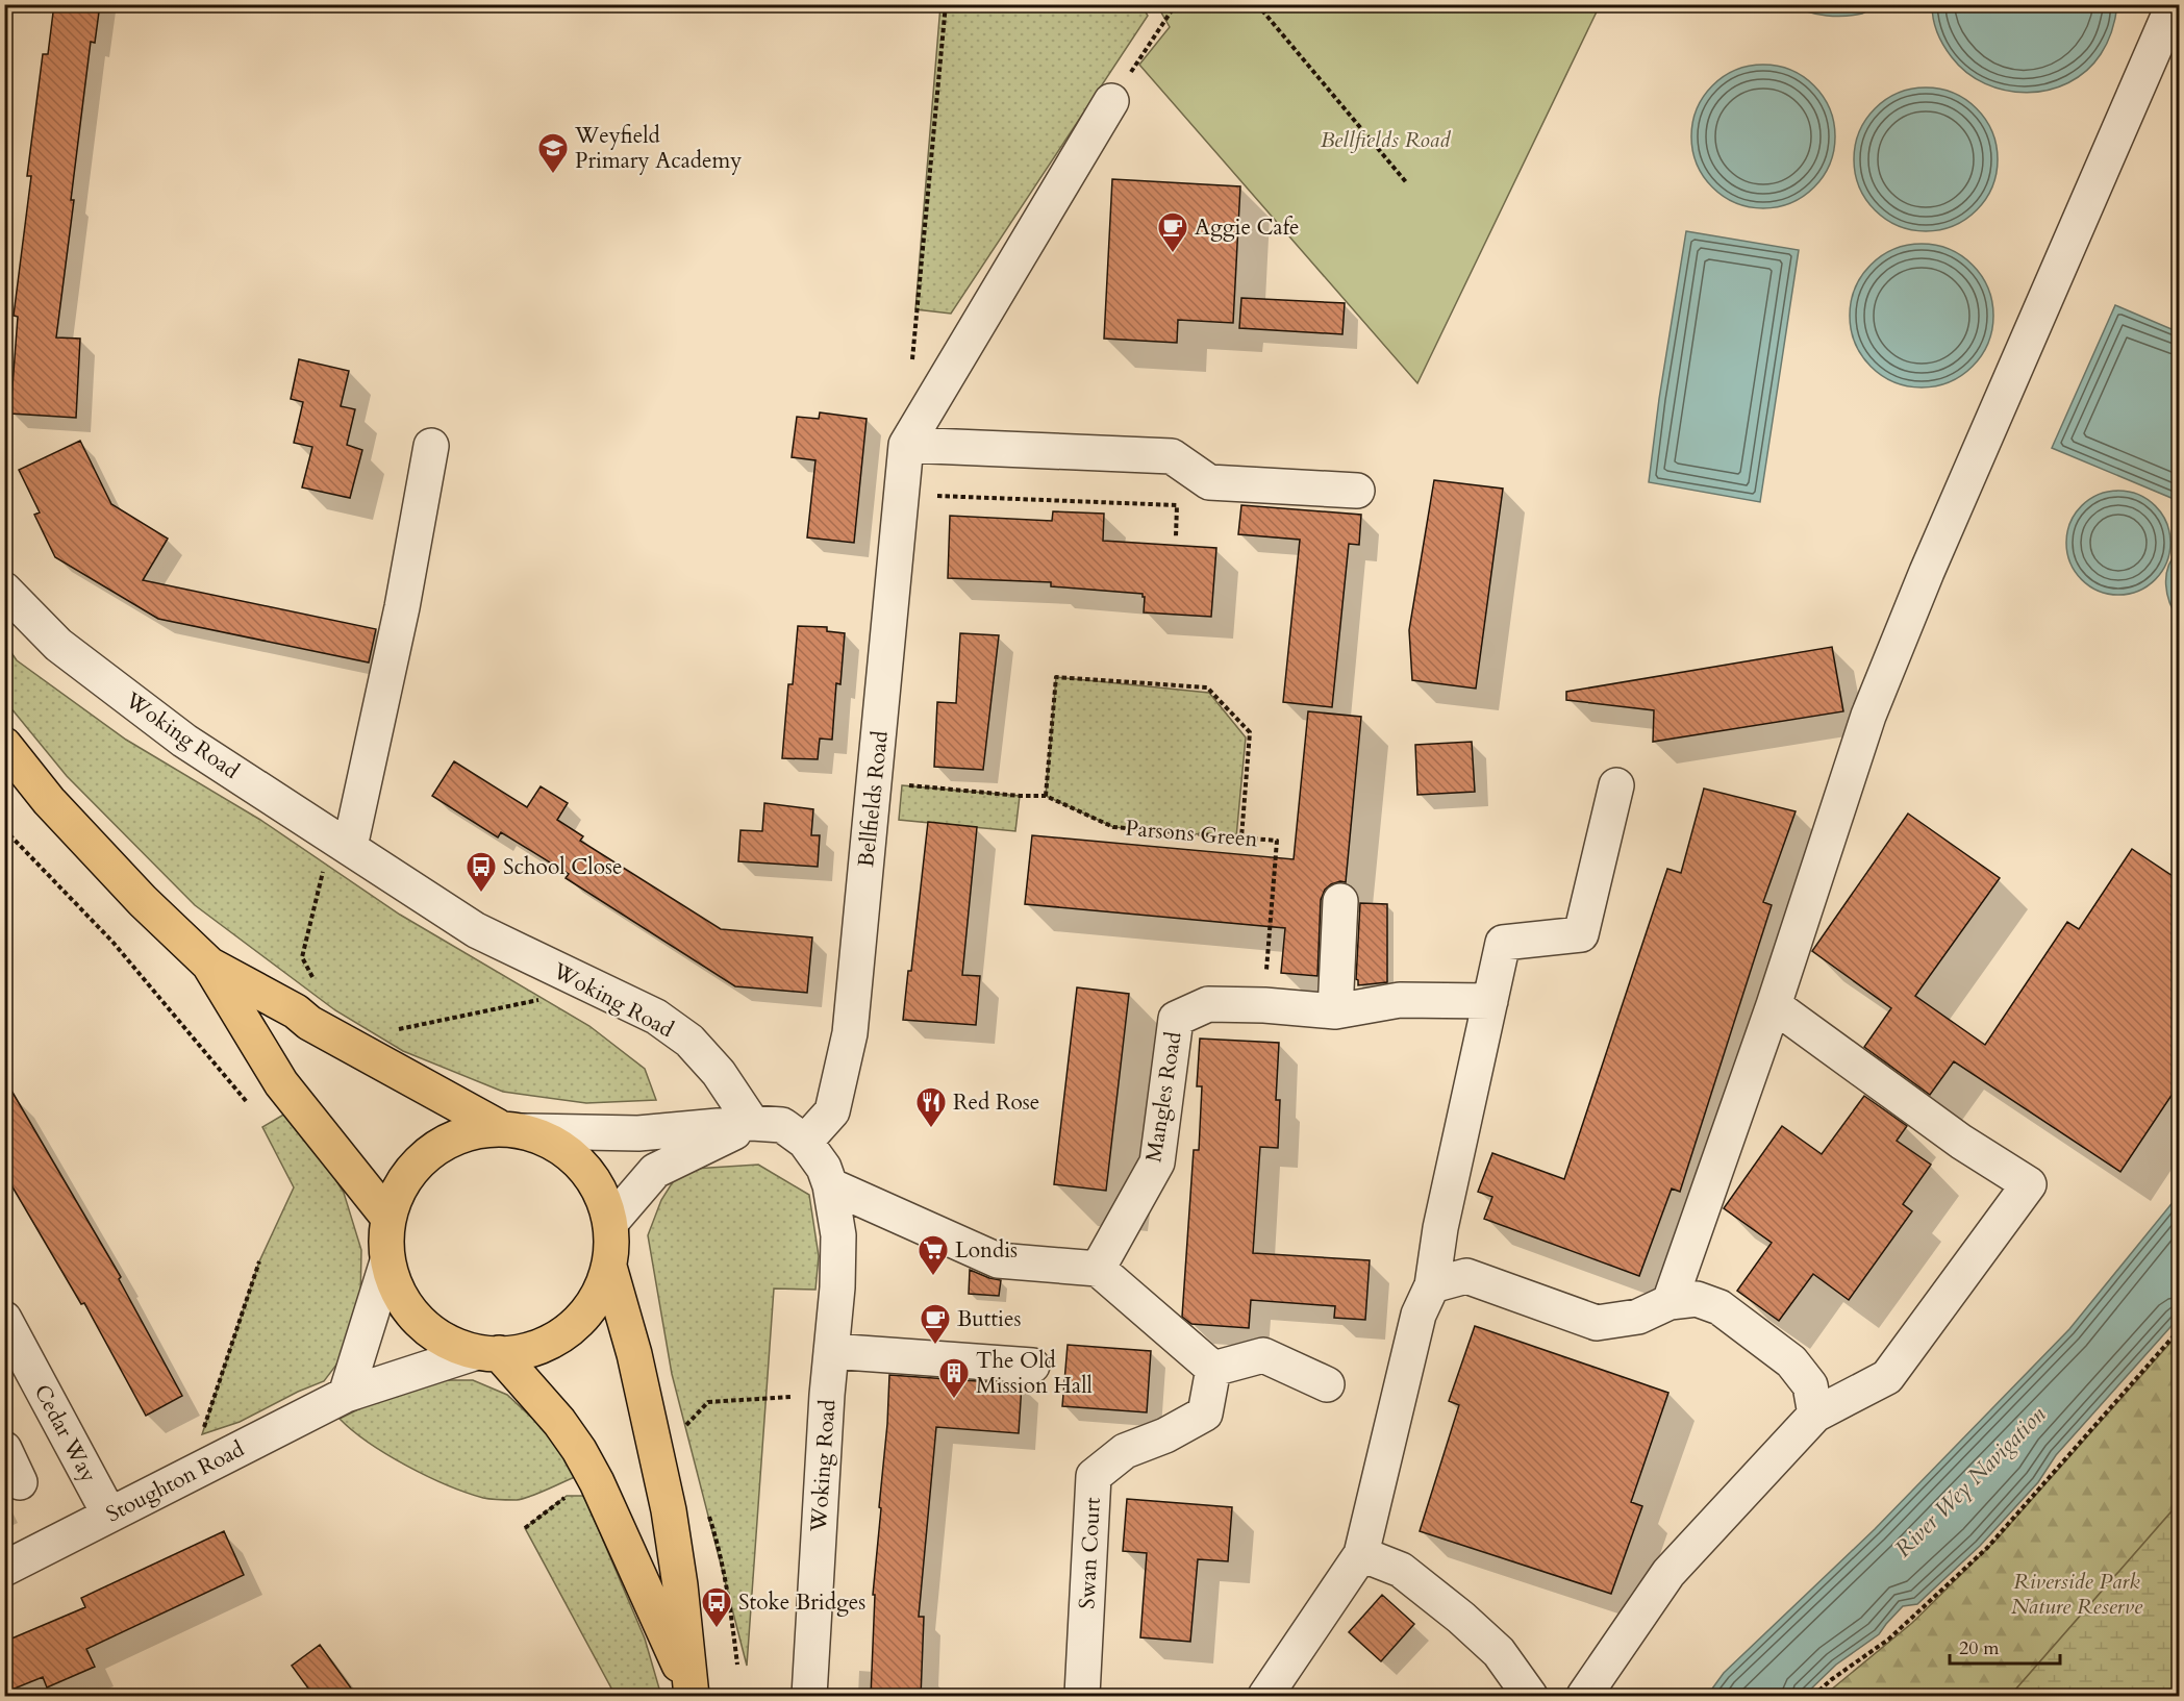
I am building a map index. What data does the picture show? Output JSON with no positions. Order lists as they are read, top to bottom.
{
  "streets": {
    "street": [
      "Woking Road",
      "Bellfields Road",
      "Mangles Road",
      "Cedar Way",
      "Stoughton Road",
      "Swan Court"
    ],
    "path": ["Parsons Green"]
  },
  "crossings": [
    ["Woking Road", "Bellfields Road"],
    ["Bellfields Road", "Parsons Green"],
    ["Parsons Green", "Mangles Road"],
    ["Cedar Way", "Stoughton Road"]
  ],
  "water": ["River Wey Navigation"],
  "parks": ["Bellfields Road", "Riverside Park Nature Reserve"],
  "places": {
    "school or university": ["Weyfield Primary Academy"],
    "cafe": ["Aggie Cafe", "Butties"],
    "bus stop": ["School Close", "Stoke Bridges"],
    "restaurant": ["Red Rose"],
    "supermarket": ["Londis"],
    "building": ["The Old Mission Hall"]
  },
  "scale_bar": "20 m"
}
